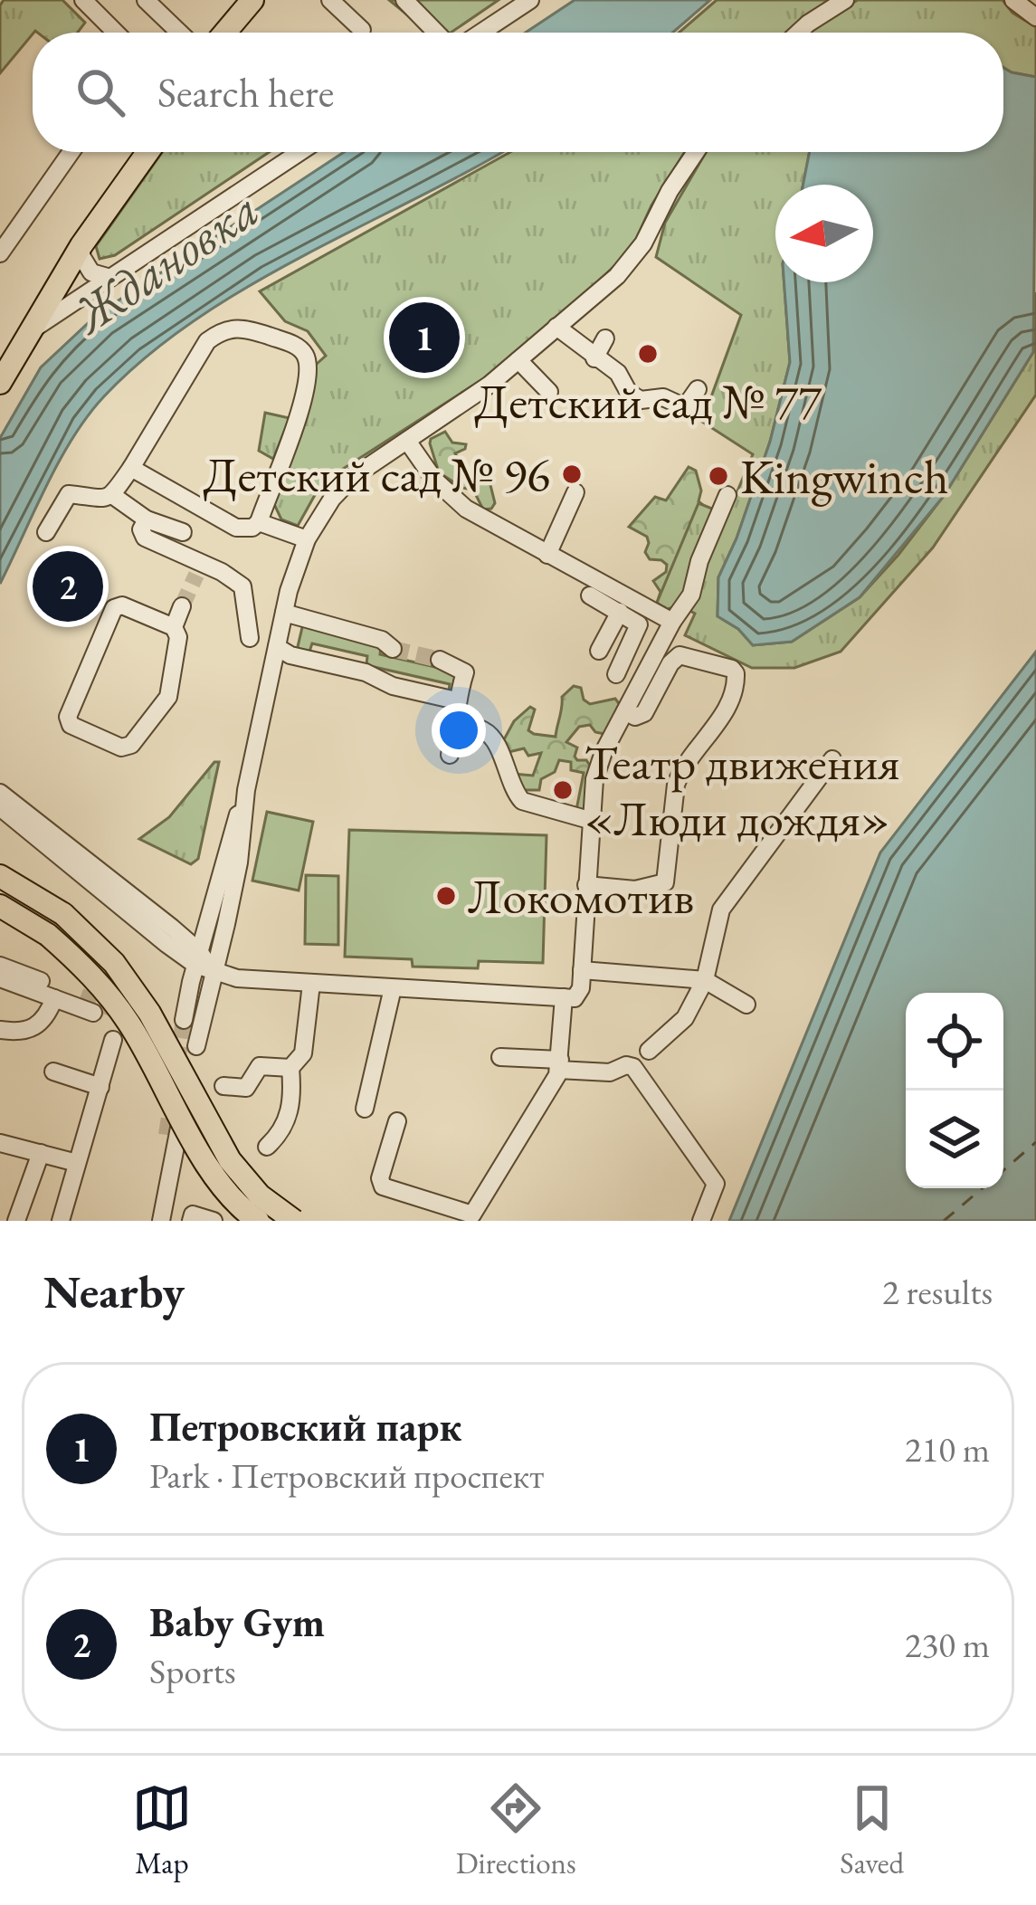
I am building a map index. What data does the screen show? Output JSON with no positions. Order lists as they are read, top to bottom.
{
  "water": ["Ждановка"],
  "places": [
    "Детский сад № 77",
    "Детский сад № 96",
    "Kingwinch",
    "Театр движения «Люди дождя»",
    "Локомотив"
  ],
  "north": "left",
  "page": {
    "search": "Search here",
    "pins": ["1", "2"],
    "heading": ["Nearby", "2 results"],
    "list": [
      {
        "mark": "1",
        "name": "Петровский парк",
        "note": "Park · Петровский проспект",
        "value": "210 m"
      },
      {
        "mark": "2",
        "name": "Baby Gym",
        "note": "Sports",
        "value": "230 m"
      }
    ],
    "nav": ["Map", "Directions", "Saved"]
  }
}
